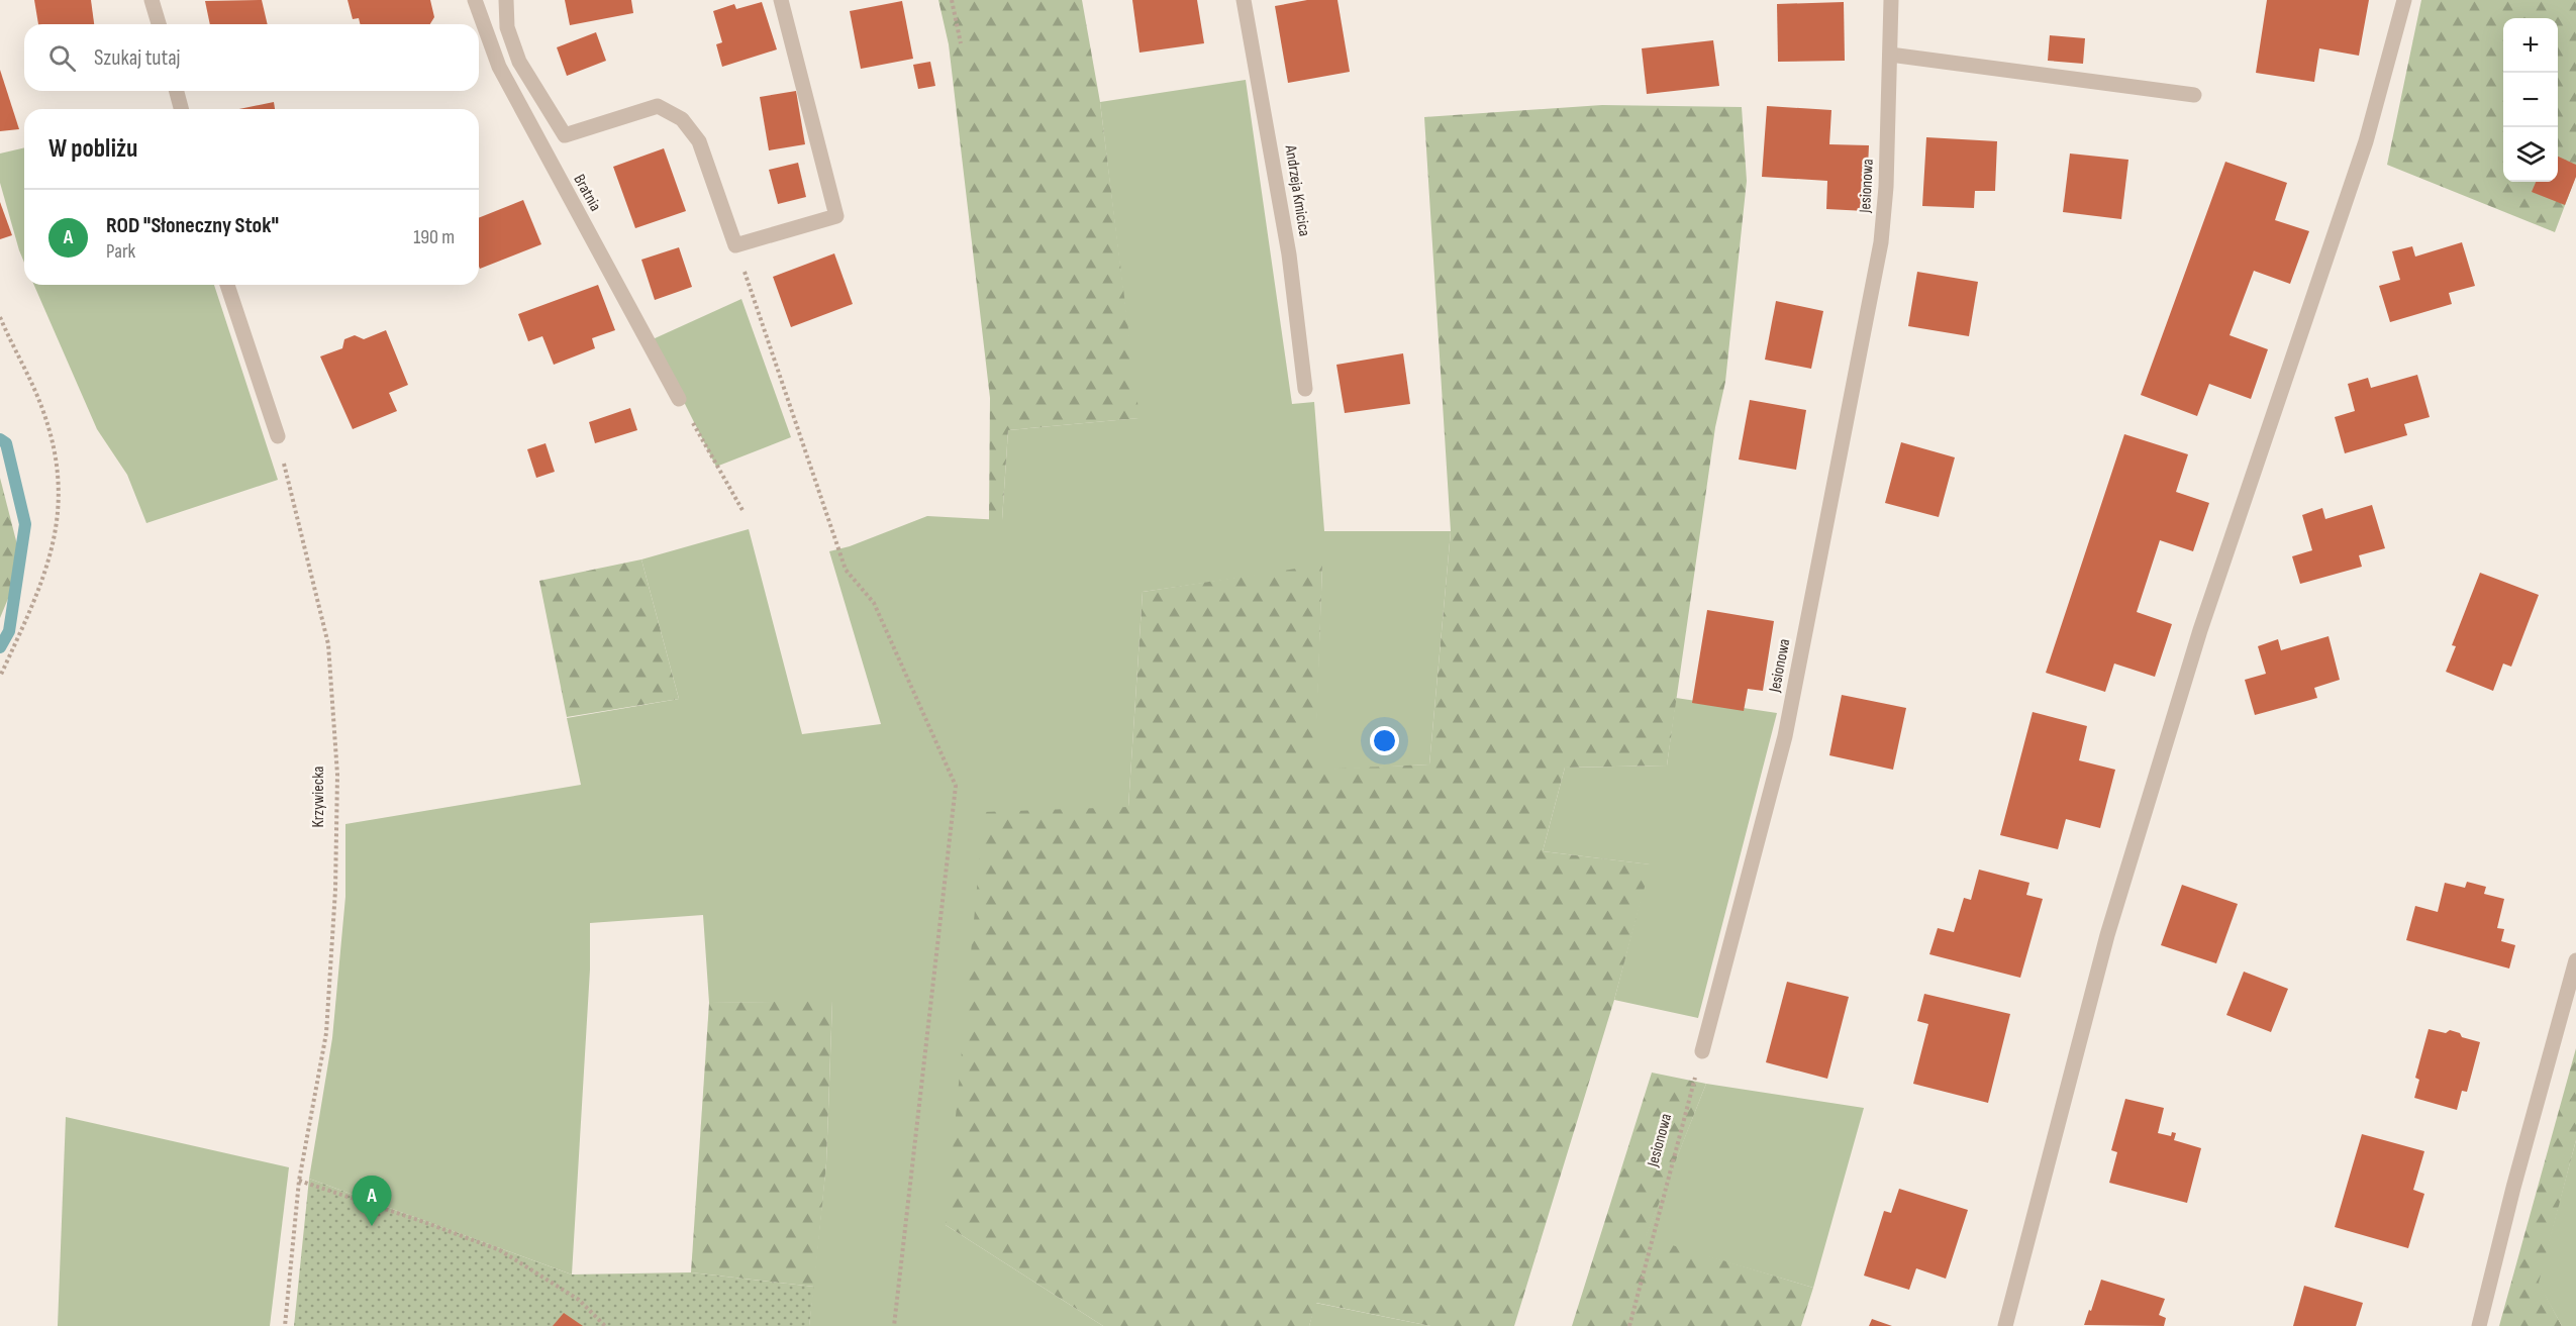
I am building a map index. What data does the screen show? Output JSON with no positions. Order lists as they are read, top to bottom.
{
  "streets": {
    "street": ["Jesionowa", "Andrzeja Kmicica", "Bratnia"],
    "path": ["Krzywiecka"]
  },
  "page": {
    "map_buttons": ["+", "−"],
    "search": "Szukaj tutaj",
    "heading": "W pobliżu",
    "list": [
      {
        "mark": "A",
        "name": "ROD \"Słoneczny Stok\"",
        "note": "Park",
        "value": "190 m"
      }
    ],
    "pins": "A"
  }
}
